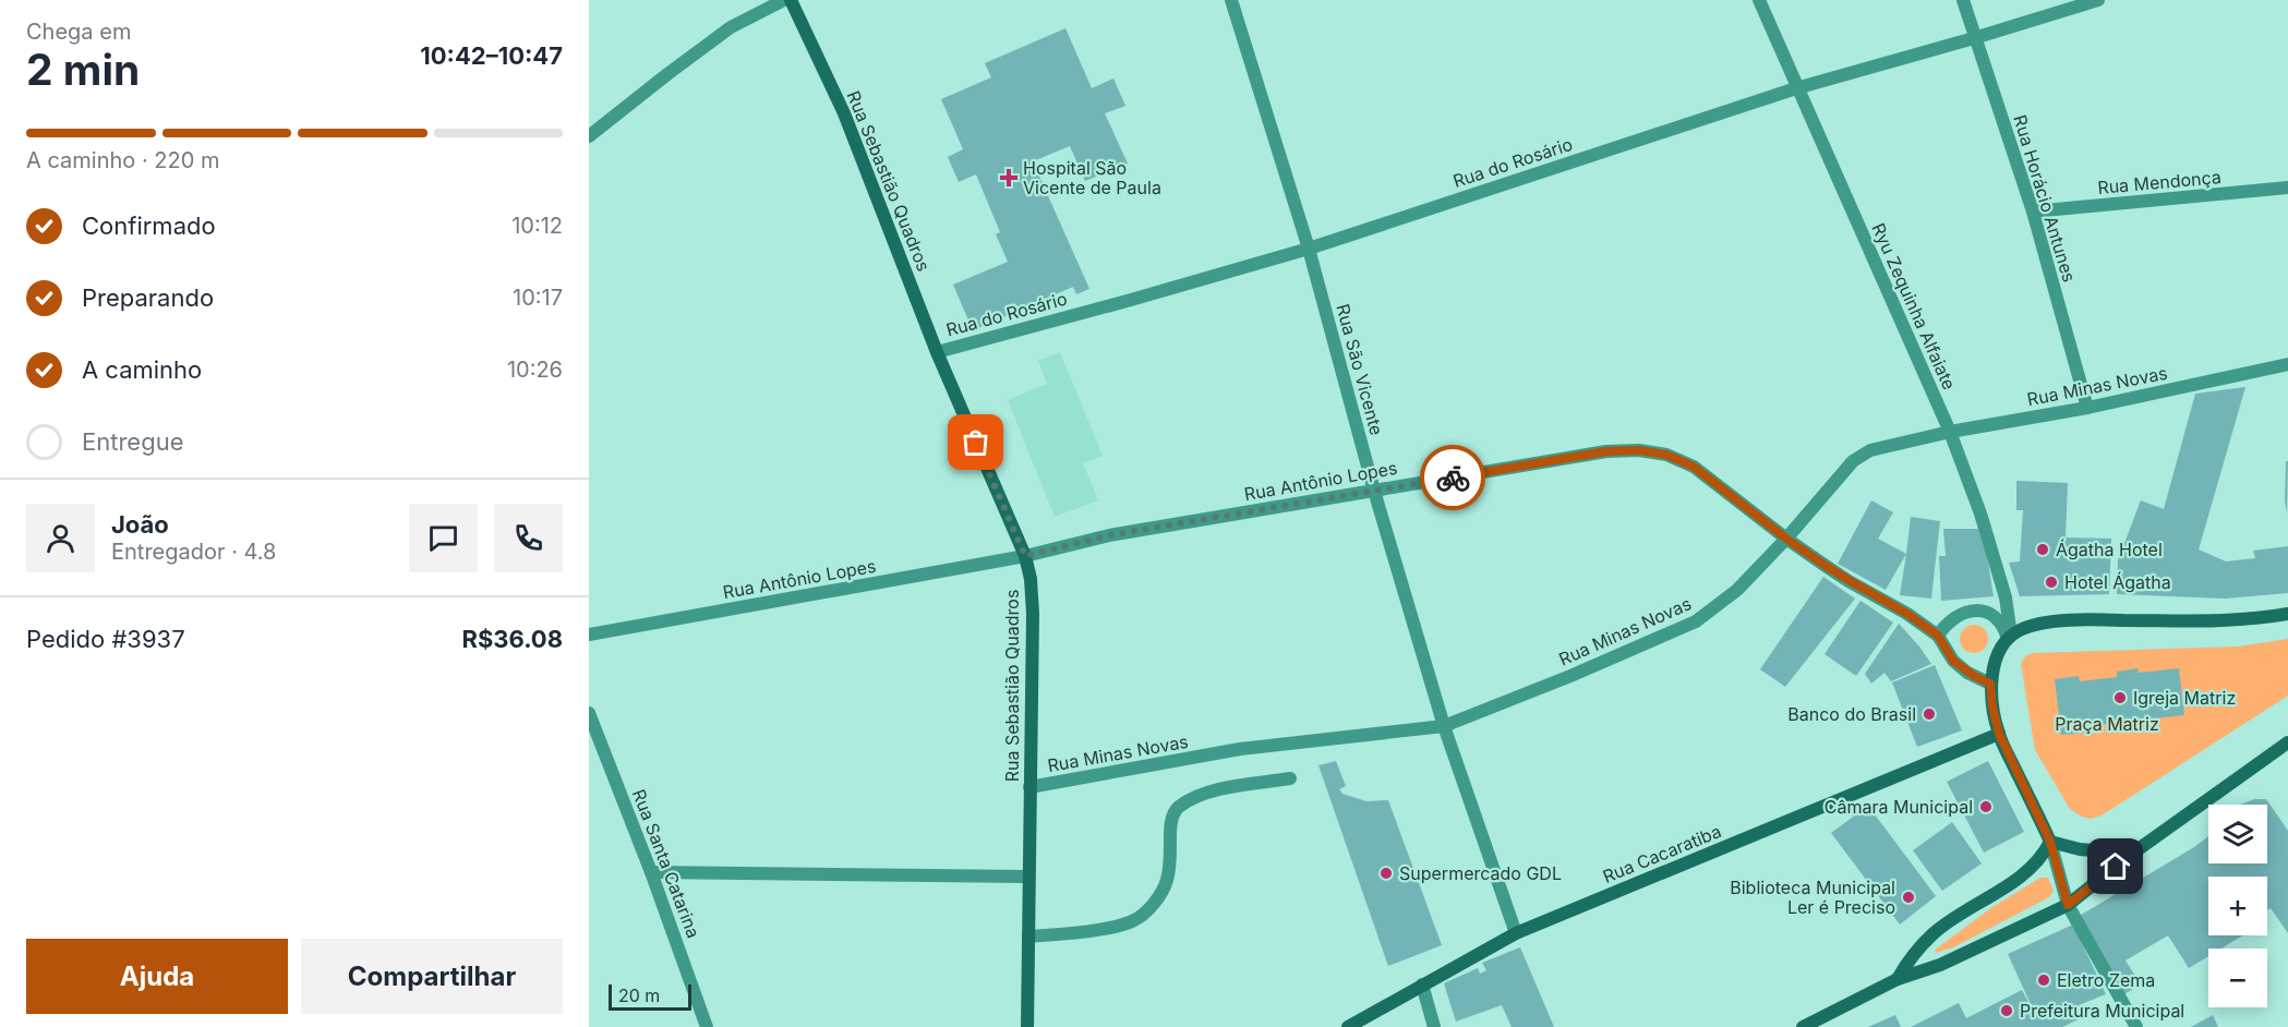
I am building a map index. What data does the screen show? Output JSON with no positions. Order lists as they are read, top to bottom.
{
  "streets": {
    "street": [
      "Rua do Rosário",
      "Rua Sebastião Quadros",
      "Rua Mendonça",
      "Rua Horácio Antunes",
      "Ryu Zequinha Alfaiate",
      "Rua São Vicente",
      "Rua Minas Novas",
      "Rua Antônio Lopes",
      "Rua Cacaratiba",
      "Rua Santa Catarina"
    ]
  },
  "crossings": [
    ["Rua do Rosário", "Rua Sebastião Quadros"],
    ["Rua do Rosário", "Rua Horácio Antunes"],
    ["Rua do Rosário", "Ryu Zequinha Alfaiate"],
    ["Rua do Rosário", "Rua São Vicente"],
    ["Rua Sebastião Quadros", "Rua Minas Novas"],
    ["Rua Sebastião Quadros", "Rua Antônio Lopes"],
    ["Rua Mendonça", "Rua Horácio Antunes"],
    ["Rua Horácio Antunes", "Rua Minas Novas"],
    ["Ryu Zequinha Alfaiate", "Rua Minas Novas"],
    ["Rua São Vicente", "Rua Minas Novas"],
    ["Rua São Vicente", "Rua Antônio Lopes"],
    ["Rua São Vicente", "Rua Cacaratiba"],
    ["Rua Minas Novas", "Rua Antônio Lopes"]
  ],
  "parks": ["Praça Matriz"],
  "places": {
    "health": ["Hospital São Vicente de Paula"],
    "other": [
      "Ágatha Hotel",
      "Hotel Ágatha",
      "Igreja Matriz",
      "Banco do Brasil",
      "Câmara Municipal",
      "Supermercado GDL",
      "Biblioteca Municipal Ler é Preciso",
      "Eletro Zema",
      "Prefeitura Municipal"
    ]
  },
  "scale_bar": "20 m",
  "page": {
    "heading": ["2 min", "Chega em", "10:42–10:47"],
    "panel": [
      "João",
      "Entregador · 4.8",
      "Pedido #3937",
      "R$36.08"
    ],
    "bar": "A caminho · 220 m",
    "list": [
      ["Confirmado", "10:12"],
      ["Preparando", "10:17"],
      ["A caminho", "10:26"],
      "Entregue"
    ],
    "map_buttons": ["+", "−"],
    "buttons": ["Ajuda", "Compartilhar"],
    "scale": "20 m"
  }
}
